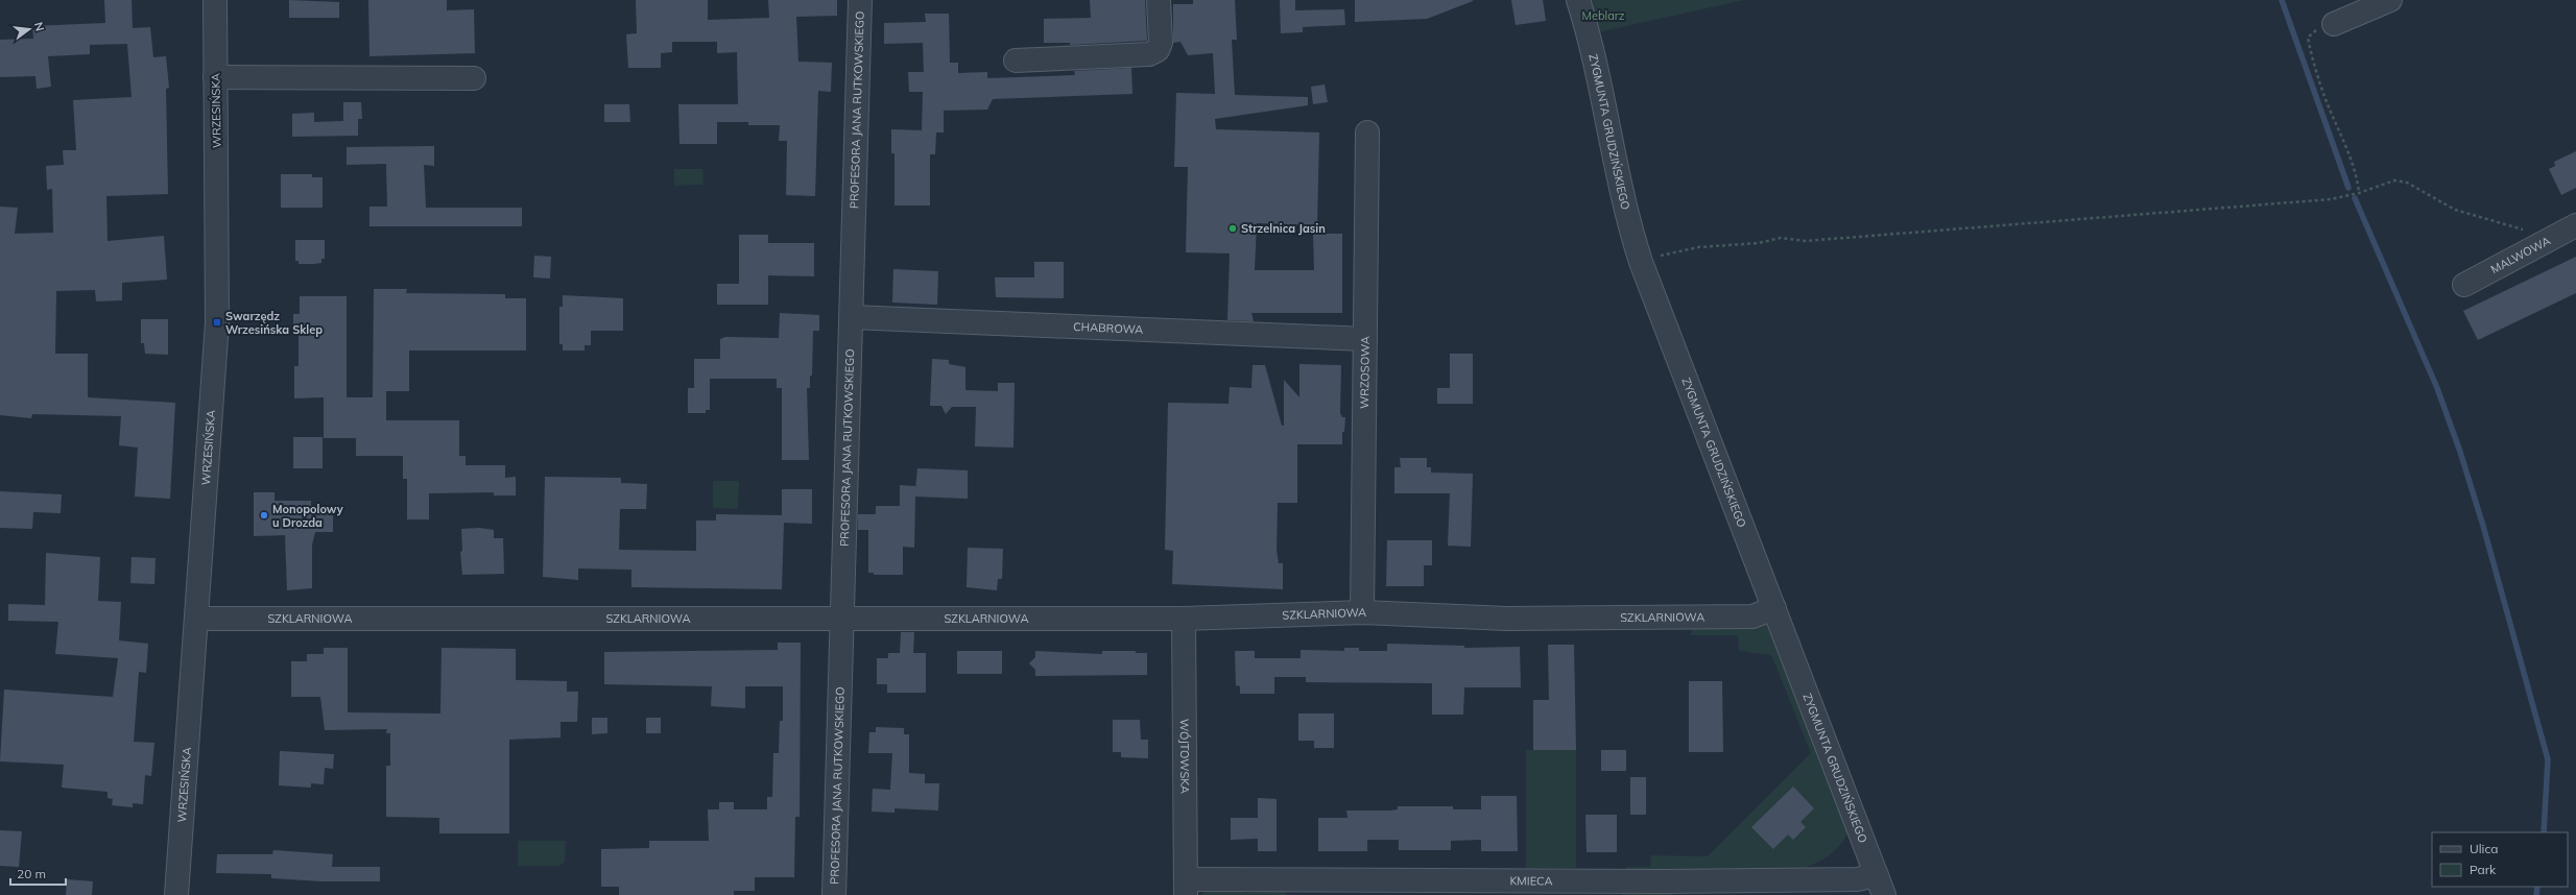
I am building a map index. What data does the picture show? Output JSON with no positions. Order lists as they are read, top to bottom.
{
  "streets": {
    "street": [
      "PROFESORA JANA RUTKOWSKIEGO",
      "WRZESIŃSKA",
      "ZYGMUNTA GRUDZIŃSKIEGO",
      "MALWOWA",
      "CHABROWA",
      "WRZOSOWA",
      "SZKLARNIOWA",
      "WÓJTOWSKA",
      "KMIECA"
    ]
  },
  "crossings": [
    ["PROFESORA JANA RUTKOWSKIEGO", "CHABROWA"],
    ["PROFESORA JANA RUTKOWSKIEGO", "SZKLARNIOWA"],
    ["WRZESIŃSKA", "SZKLARNIOWA"],
    ["ZYGMUNTA GRUDZIŃSKIEGO", "SZKLARNIOWA"],
    ["ZYGMUNTA GRUDZIŃSKIEGO", "KMIECA"],
    ["CHABROWA", "WRZOSOWA"],
    ["WRZOSOWA", "SZKLARNIOWA"],
    ["SZKLARNIOWA", "WÓJTOWSKA"],
    ["WÓJTOWSKA", "KMIECA"]
  ],
  "parks": ["Meblarz"],
  "places": {
    "other": ["Strzelnica Jasin", "Monopolowy u Drozda"],
    "transit": ["Swarzędz Wrzesińska Sklep"]
  },
  "legend": ["Ulica", "Park"],
  "scale_bar": "20 m",
  "north": "right"
}
